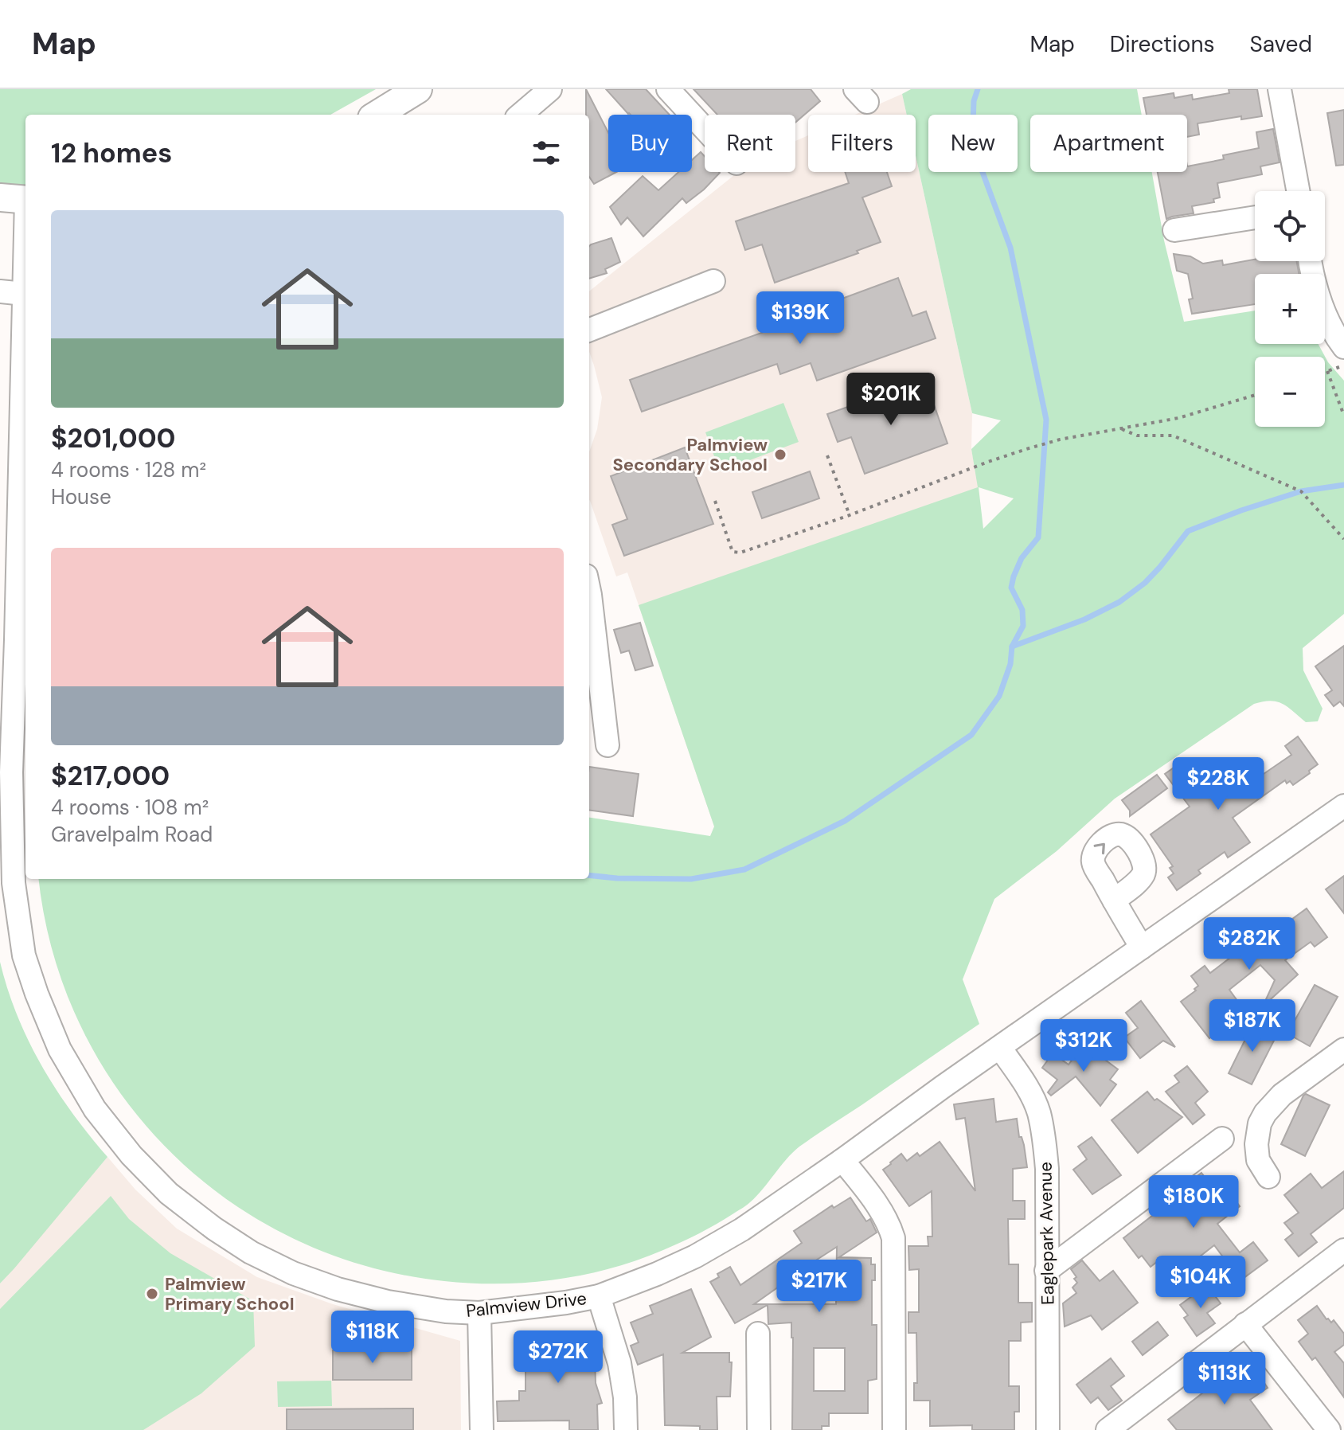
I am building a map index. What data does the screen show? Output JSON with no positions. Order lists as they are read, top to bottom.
{
  "streets": {
    "street": ["Eaglepark Avenue", "Palmview Drive"]
  },
  "crossings": [
    ["Eaglepark Avenue", "Palmview Drive"]
  ],
  "places": ["Palmview Secondary School", "Palmview Primary School"],
  "page": {
    "header": "Map",
    "nav": ["Map", "Directions", "Saved"],
    "chip": [
      "Buy",
      "Rent",
      "Filters",
      "New",
      "Apartment"
    ],
    "heading": "12 homes",
    "map_buttons": ["+", "−"],
    "list": [
      {
        "name": "$201,000",
        "note": "4 rooms · 128 m² · House"
      },
      {
        "name": "$217,000",
        "note": "4 rooms · 108 m² · Gravelpalm Road"
      }
    ],
    "price": [
      "$139K",
      "$201K",
      "$228K",
      "$282K",
      "$187K",
      "$312K",
      "$180K",
      "$104K",
      "$217K",
      "$118K",
      "$272K",
      "$113K"
    ]
  }
}
